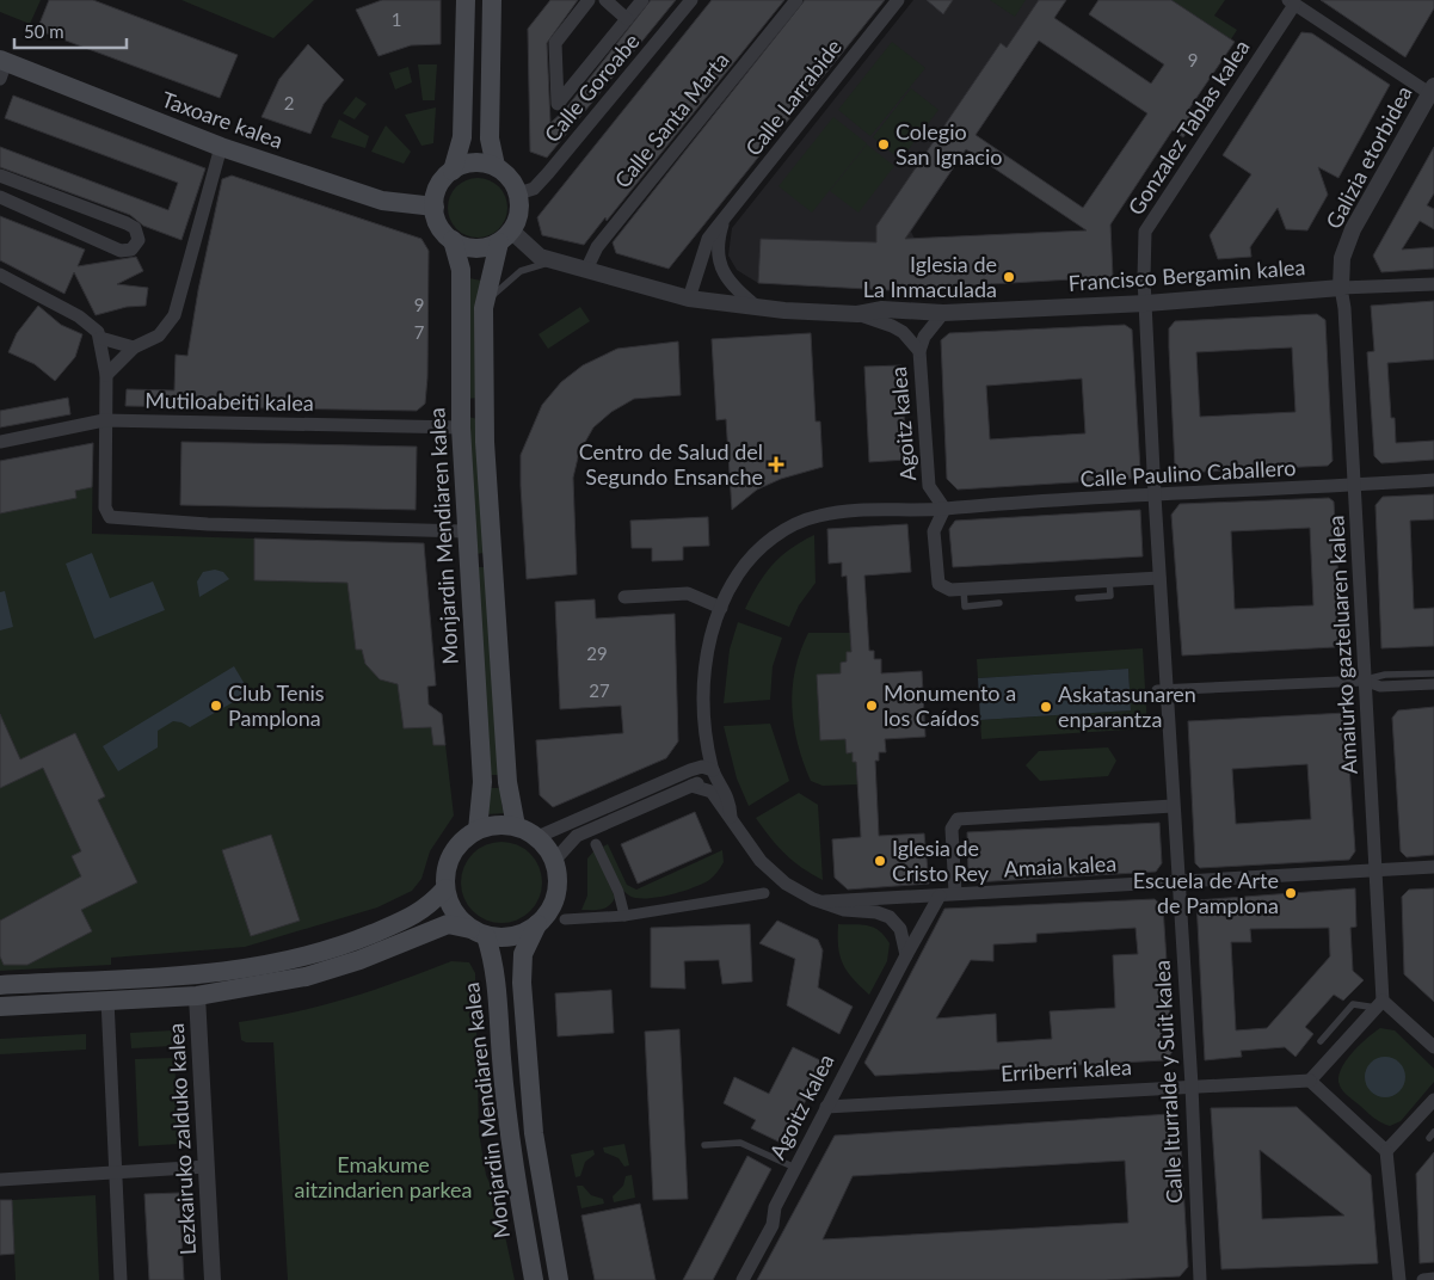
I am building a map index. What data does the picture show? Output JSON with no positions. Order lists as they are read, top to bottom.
{
  "streets": {
    "main road": ["Taxoare kalea", "Monjardin Mendiaren kalea"],
    "street": [
      "Calle Goroabe",
      "Calle Larrabide",
      "Calle Santa Marta",
      "Gonzalez Tablas kalea",
      "Galizia etorbidea",
      "Francisco Bergamin kalea",
      "Mutiloabeiti kalea",
      "Agoitz kalea",
      "Calle Paulino Caballero",
      "Amaiurko gazteluaren kalea",
      "Amaia kalea",
      "Erriberri kalea",
      "Calle Iturralde y Suit kalea",
      "Lezkairuko zalduko kalea"
    ]
  },
  "crossings": [
    ["Calle Goroabe", "Taxoare kalea"],
    ["Calle Goroabe", "Francisco Bergamin kalea"],
    ["Calle Goroabe", "Monjardin Mendiaren kalea"],
    ["Calle Larrabide", "Francisco Bergamin kalea"],
    ["Taxoare kalea", "Francisco Bergamin kalea"],
    ["Taxoare kalea", "Monjardin Mendiaren kalea"],
    ["Calle Santa Marta", "Francisco Bergamin kalea"],
    ["Gonzalez Tablas kalea", "Francisco Bergamin kalea"],
    ["Gonzalez Tablas kalea", "Calle Paulino Caballero"],
    ["Galizia etorbidea", "Francisco Bergamin kalea"],
    ["Galizia etorbidea", "Amaiurko gazteluaren kalea"],
    ["Francisco Bergamin kalea", "Agoitz kalea"],
    ["Francisco Bergamin kalea", "Monjardin Mendiaren kalea"],
    ["Francisco Bergamin kalea", "Amaiurko gazteluaren kalea"],
    ["Mutiloabeiti kalea", "Monjardin Mendiaren kalea"],
    ["Agoitz kalea", "Calle Paulino Caballero"],
    ["Agoitz kalea", "Amaia kalea"],
    ["Agoitz kalea", "Erriberri kalea"],
    ["Calle Paulino Caballero", "Amaiurko gazteluaren kalea"],
    ["Amaiurko gazteluaren kalea", "Amaia kalea"],
    ["Amaia kalea", "Calle Iturralde y Suit kalea"],
    ["Erriberri kalea", "Calle Iturralde y Suit kalea"]
  ],
  "parks": ["Emakume aitzindarien parkea"],
  "places": {
    "other": [
      "Colegio San Ignacio",
      "Iglesia de La Inmaculada",
      "Club Tenis Pamplona",
      "Monumento a los Caídos",
      "Askatasunaren enparantza",
      "Iglesia de Cristo Rey",
      "Escuela de Arte de Pamplona"
    ],
    "health": ["Centro de Salud del Segundo Ensanche"]
  },
  "house_numbers": [
    "1",
    "9",
    "2",
    "9",
    "7",
    "29",
    "27"
  ],
  "scale_bar": "50 m"
}
